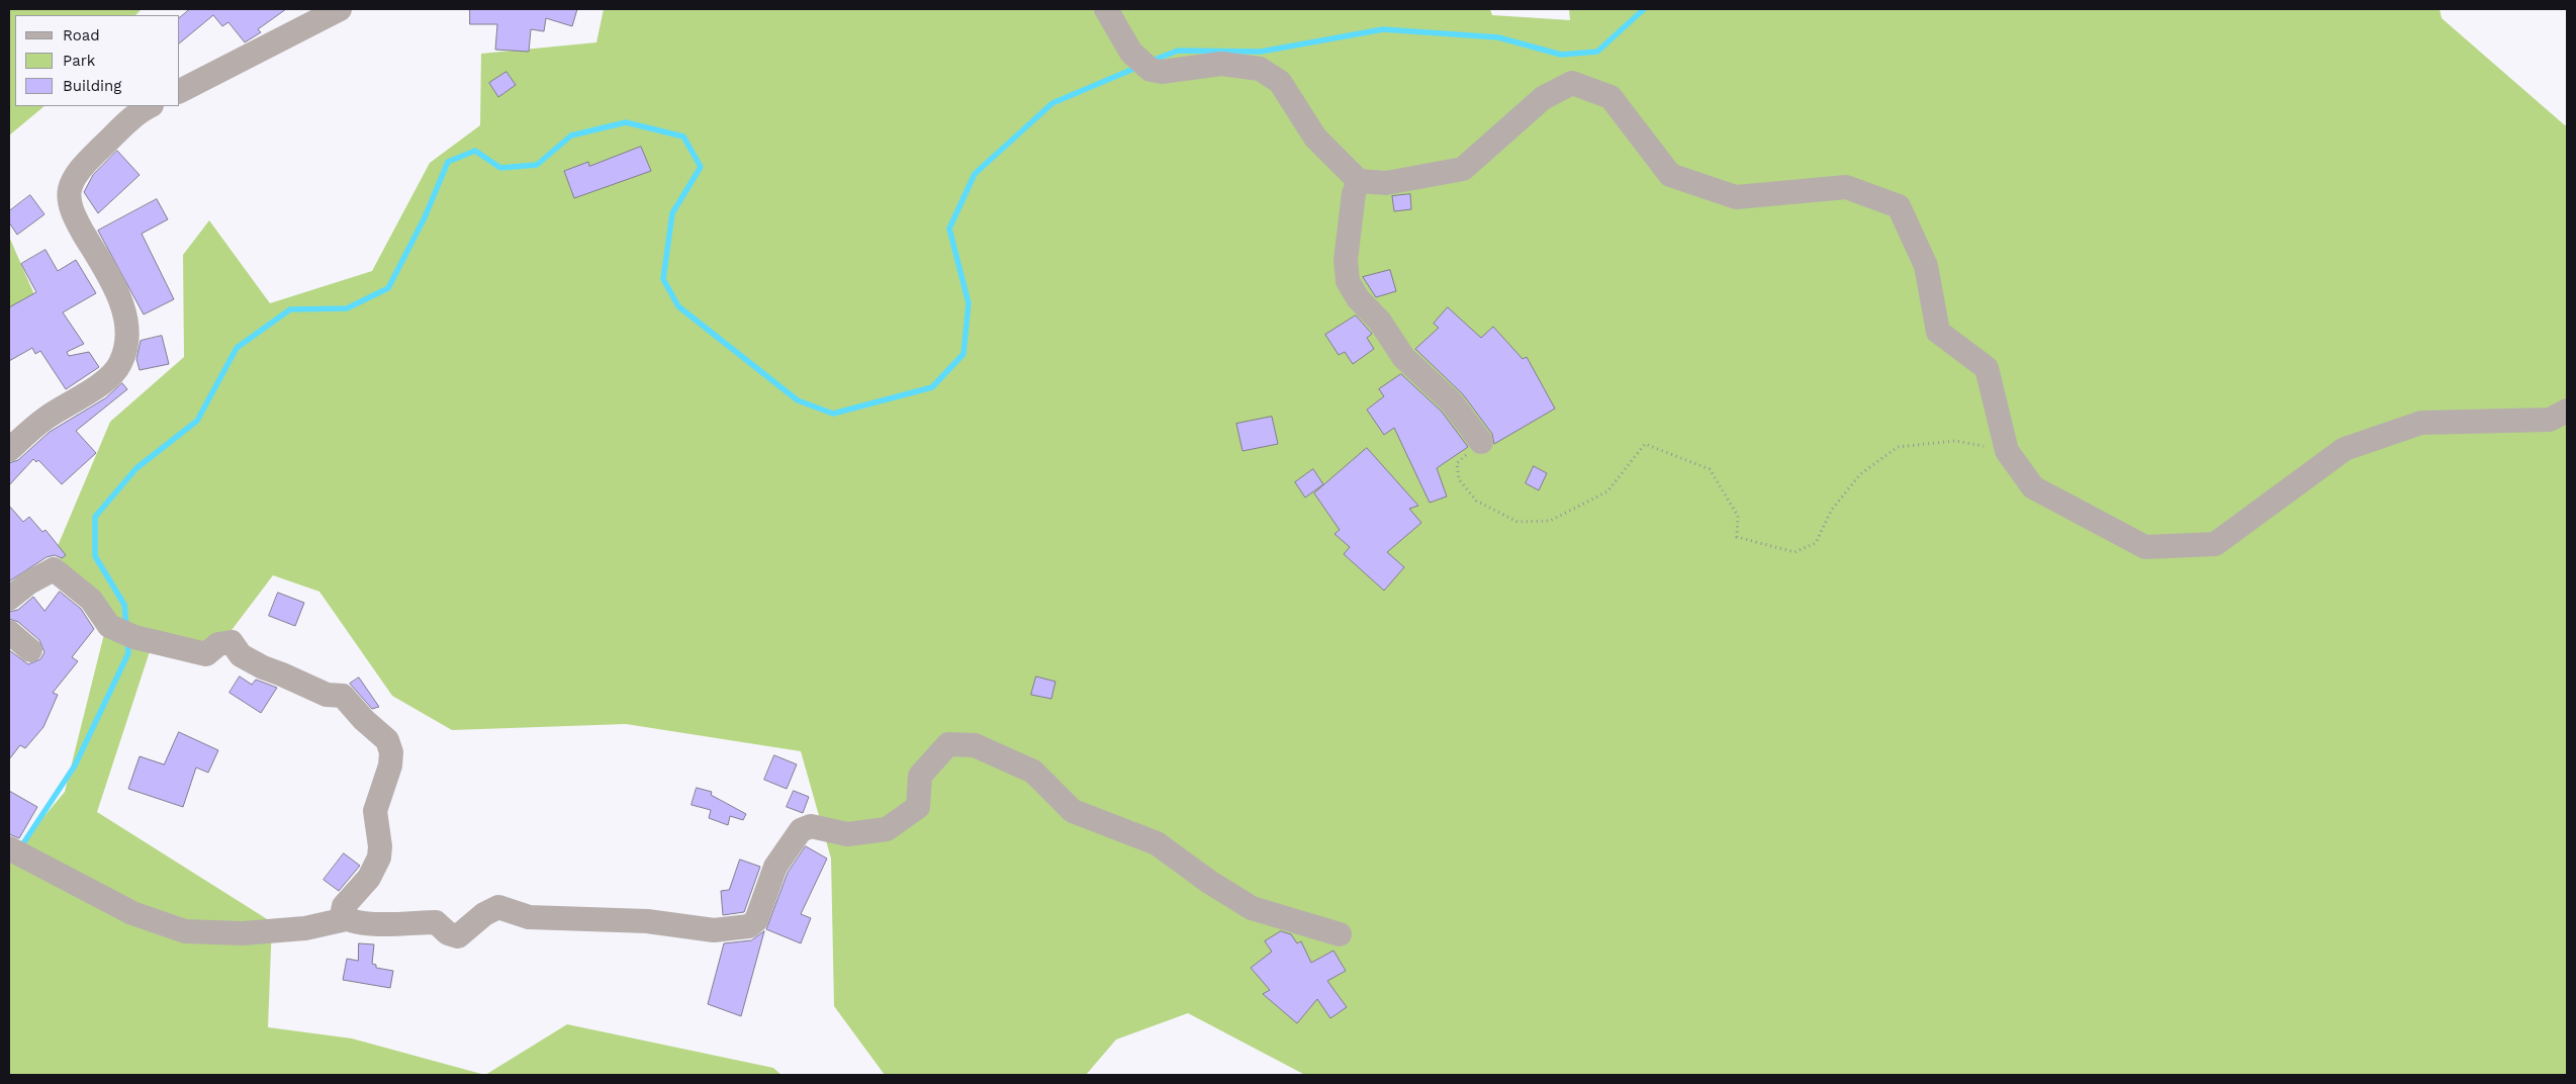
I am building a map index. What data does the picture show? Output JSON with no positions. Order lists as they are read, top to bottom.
{
  "legend": ["Road", "Park", "Building"]
}
